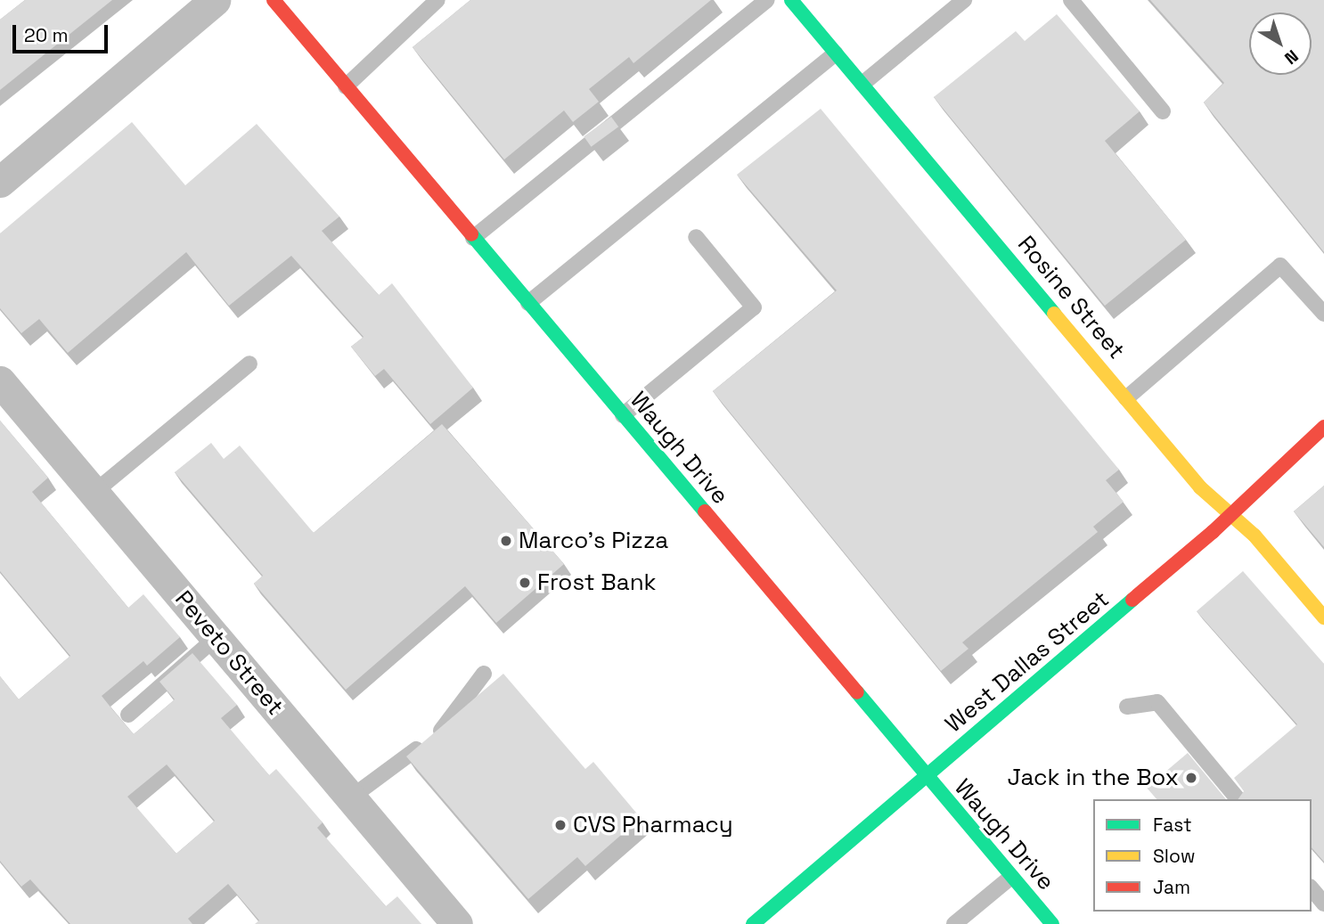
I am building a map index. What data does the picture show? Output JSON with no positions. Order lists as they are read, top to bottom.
{
  "streets": {
    "main road": ["Rosine Street", "Waugh Drive", "West Dallas Street"],
    "street": ["Peveto Street"]
  },
  "crossings": [
    ["Rosine Street", "West Dallas Street"],
    ["Waugh Drive", "West Dallas Street"]
  ],
  "places": [
    "Marco's Pizza",
    "Frost Bank",
    "Jack in the Box",
    "CVS Pharmacy"
  ],
  "legend": ["Fast", "Slow", "Jam"],
  "scale_bar": "20 m",
  "north": "bottom right"
}
